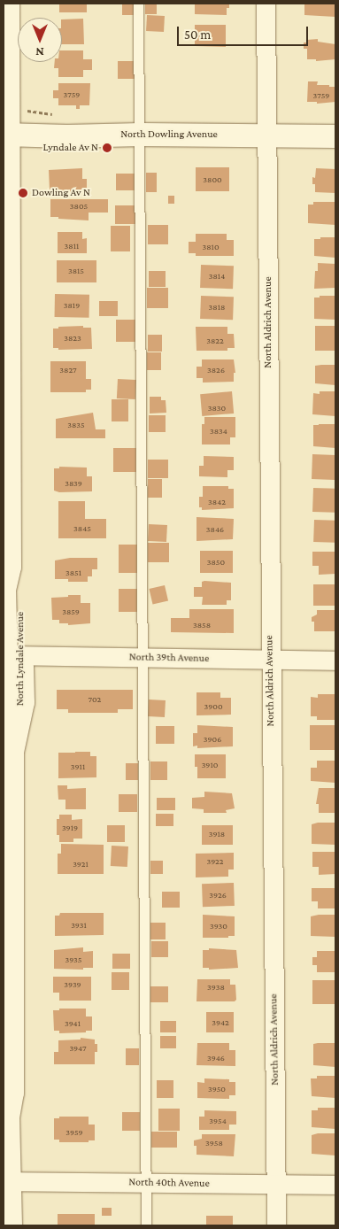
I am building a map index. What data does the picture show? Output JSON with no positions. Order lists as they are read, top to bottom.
{
  "streets": {
    "street": [
      "North Dowling Avenue",
      "North Aldrich Avenue",
      "North 39th Avenue",
      "North Lyndale Avenue",
      "North 40th Avenue"
    ]
  },
  "crossings": [
    ["North Dowling Avenue", "North Aldrich Avenue"],
    ["North Dowling Avenue", "North Lyndale Avenue"],
    ["North Aldrich Avenue", "North 39th Avenue"],
    ["North Aldrich Avenue", "North 40th Avenue"],
    ["North 39th Avenue", "North Lyndale Avenue"],
    ["North Lyndale Avenue", "North 40th Avenue"]
  ],
  "places": ["Lyndale Av N", "Dowling Av N"],
  "house_numbers": [
    "3759",
    "3759",
    "3800",
    "3805",
    "3811",
    "3810",
    "3815",
    "3814",
    "3819",
    "3818",
    "3823",
    "3822",
    "3827",
    "3826",
    "3830",
    "3835",
    "3834",
    "3839",
    "3842",
    "3845",
    "3846",
    "3850",
    "3851",
    "3859",
    "3858",
    "702",
    "3900",
    "3906",
    "3910",
    "3911",
    "3919",
    "3918",
    "3922",
    "3921",
    "3926",
    "3931",
    "3930",
    "3935",
    "3939",
    "3938",
    "3942",
    "3941",
    "3947",
    "3946",
    "3950",
    "3954",
    "3959",
    "3958"
  ],
  "scale_bar": "50 m",
  "north": "bottom"
}
